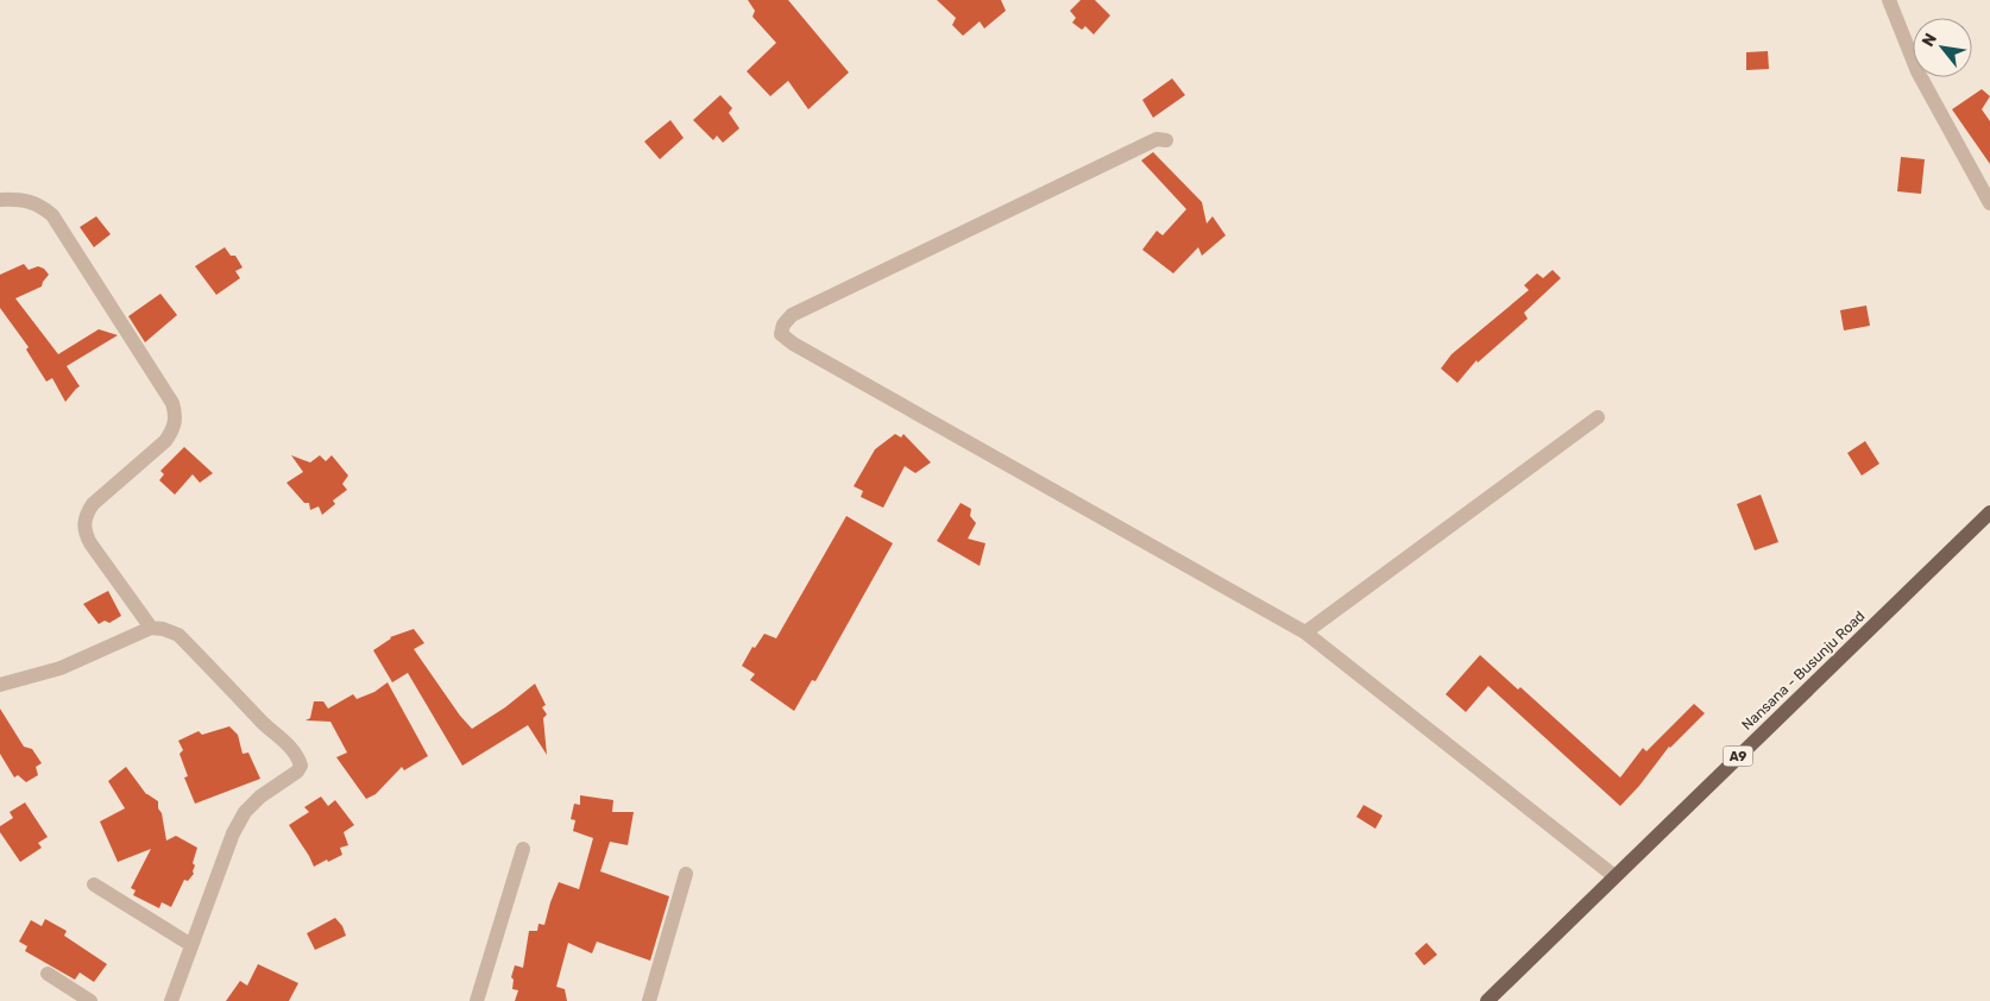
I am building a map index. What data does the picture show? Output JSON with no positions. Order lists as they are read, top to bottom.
{
  "streets": {
    "main road": ["Nansana - Busunju Road", "A9"]
  },
  "north": "top left"
}
